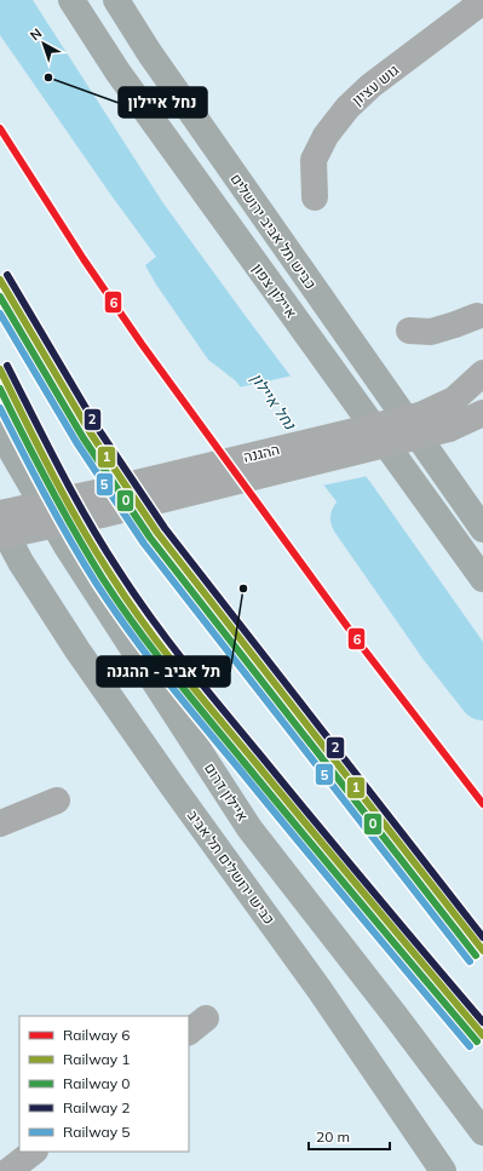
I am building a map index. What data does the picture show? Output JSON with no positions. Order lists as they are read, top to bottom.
{
  "streets": {
    "highway": [
      "כביש תל אביב ירושלים",
      "איילון צפון",
      "איילון דרום",
      "כביש ירושלים תל אביב"
    ],
    "street": ["גוש עציון", "ההגנה"]
  },
  "water": ["נחל איילון"],
  "places": ["נחל איילון", "תל אביב - ההגנה"],
  "lines": [
    "rail line 6",
    "rail line 2",
    "rail line 1",
    "rail line 0",
    "rail line 5"
  ],
  "legend": [
    "Railway 6",
    "Railway 1",
    "Railway 0",
    "Railway 2",
    "Railway 5"
  ],
  "scale_bar": "20 m",
  "north": "top left"
}
